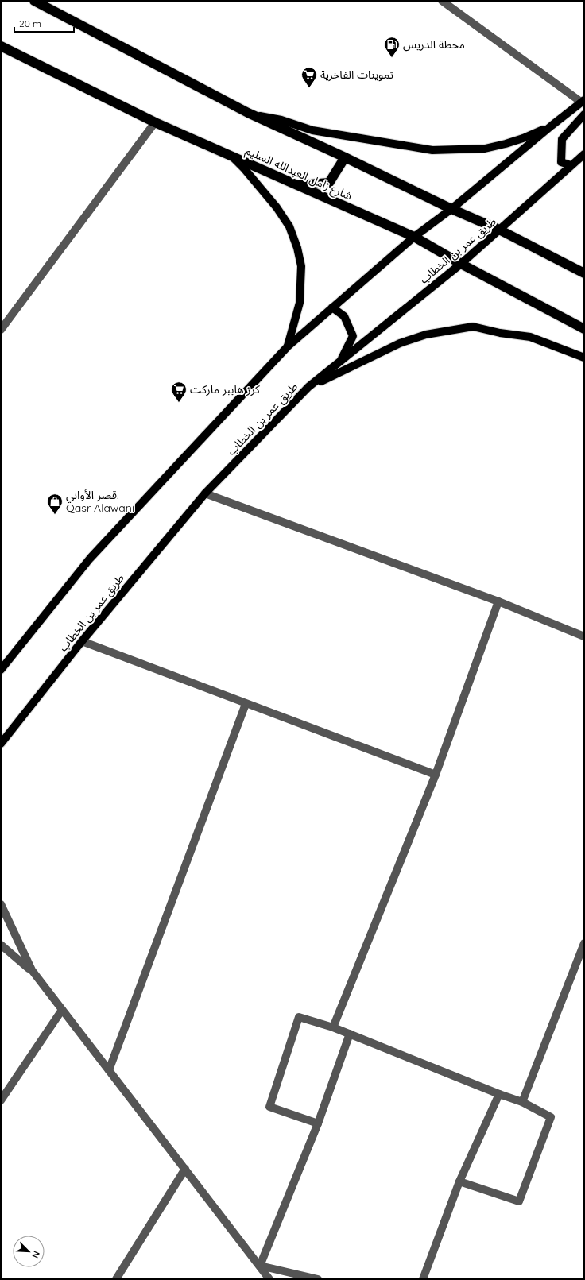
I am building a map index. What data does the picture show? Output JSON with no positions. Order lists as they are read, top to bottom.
{
  "streets": {
    "highway": ["شارع زامل العبدالله السليم"],
    "main road": ["طريق عمر بن الخطاب"]
  },
  "crossings": [
    ["شارع زامل العبدالله السليم", "طريق عمر بن الخطاب"]
  ],
  "places": {
    "fuel station": ["محطة الدريس"],
    "supermarket": ["تموينات الفاخرية", "كرز هايبر ماركت"],
    "shop": ["قصر الأواني. Qasr Alawani"]
  },
  "scale_bar": "20 m",
  "north": "bottom right"
}
